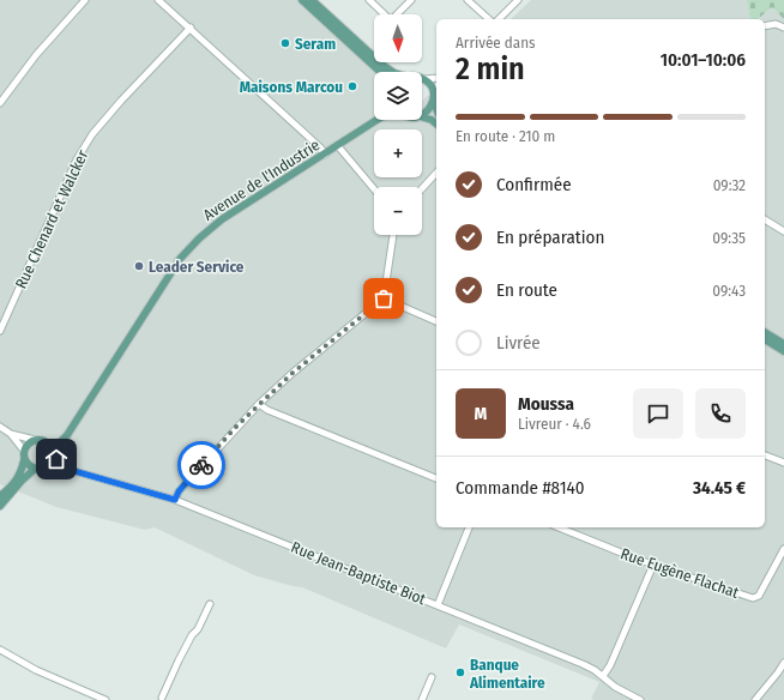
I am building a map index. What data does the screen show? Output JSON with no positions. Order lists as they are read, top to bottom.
{
  "streets": {
    "main road": ["Avenue de l'Industrie"],
    "street": ["Rue Chenard et Walcker", "Rue Jean-Baptiste Biot", "Rue Eugène Flachat"]
  },
  "crossings": [
    ["Avenue de l'Industrie", "Rue Jean-Baptiste Biot"]
  ],
  "places": [
    "Seram",
    "Maisons Marcou",
    "Leader Service",
    "Banque Alimentaire"
  ],
  "north": "bottom",
  "page": {
    "map_buttons": ["+", "−"],
    "heading": ["2 min", "Arrivée dans", "10:01–10:06"],
    "panel": [
      "Moussa",
      "Livreur · 4.6",
      "Commande #8140",
      "34.45 €"
    ],
    "bar": "En route · 210 m",
    "list": [
      ["Confirmée", "09:32"],
      ["En préparation", "09:35"],
      ["En route", "09:43"],
      "Livrée"
    ],
    "round": "M"
  }
}
